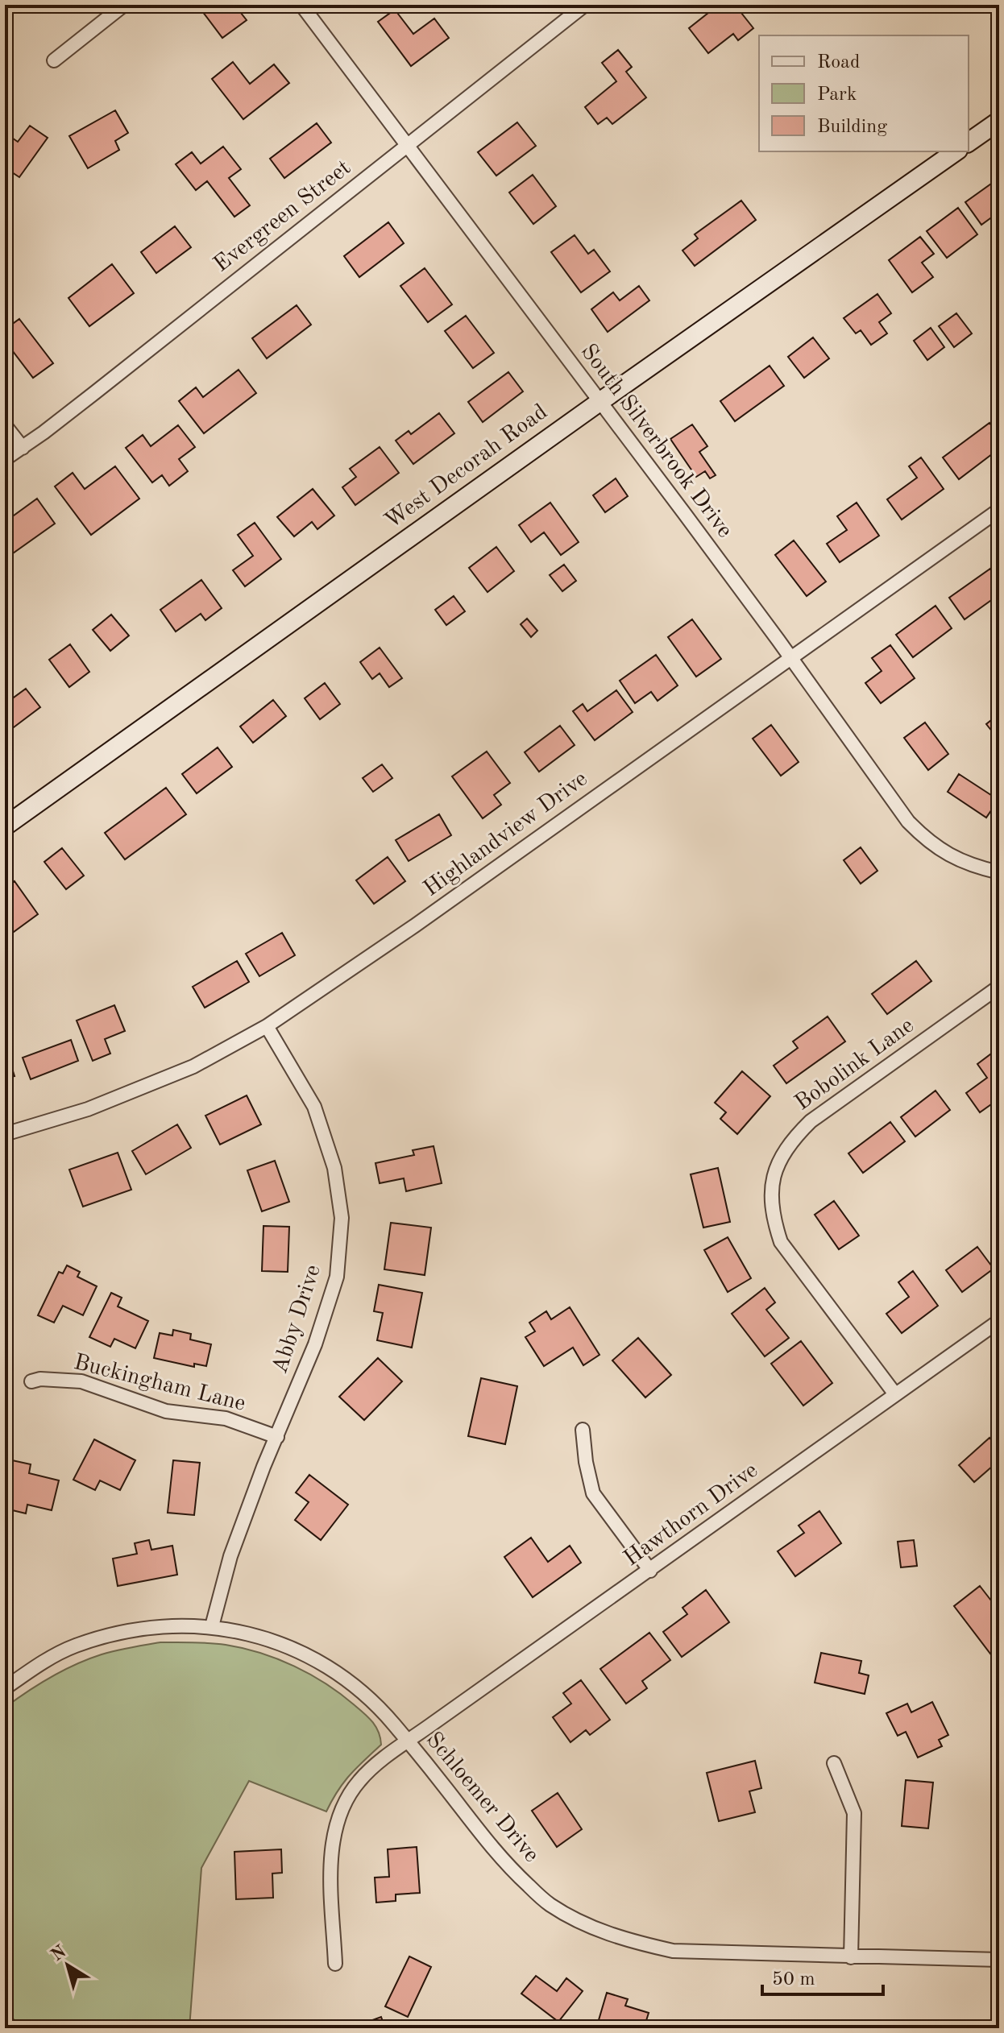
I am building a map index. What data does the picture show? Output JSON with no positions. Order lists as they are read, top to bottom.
{
  "streets": {
    "street": [
      "Evergreen Street",
      "South Silverbrook Drive",
      "West Decorah Road",
      "Highlandview Drive",
      "Bobolink Lane",
      "Abby Drive",
      "Buckingham Lane",
      "Hawthorn Drive",
      "Schloemer Drive"
    ]
  },
  "crossings": [
    ["Evergreen Street", "South Silverbrook Drive"],
    ["South Silverbrook Drive", "West Decorah Road"],
    ["South Silverbrook Drive", "Highlandview Drive"],
    ["Highlandview Drive", "Abby Drive"],
    ["Bobolink Lane", "Hawthorn Drive"],
    ["Abby Drive", "Buckingham Lane"],
    ["Abby Drive", "Schloemer Drive"],
    ["Hawthorn Drive", "Schloemer Drive"]
  ],
  "legend": ["Road", "Park", "Building"],
  "scale_bar": "50 m",
  "north": "top left"
}
